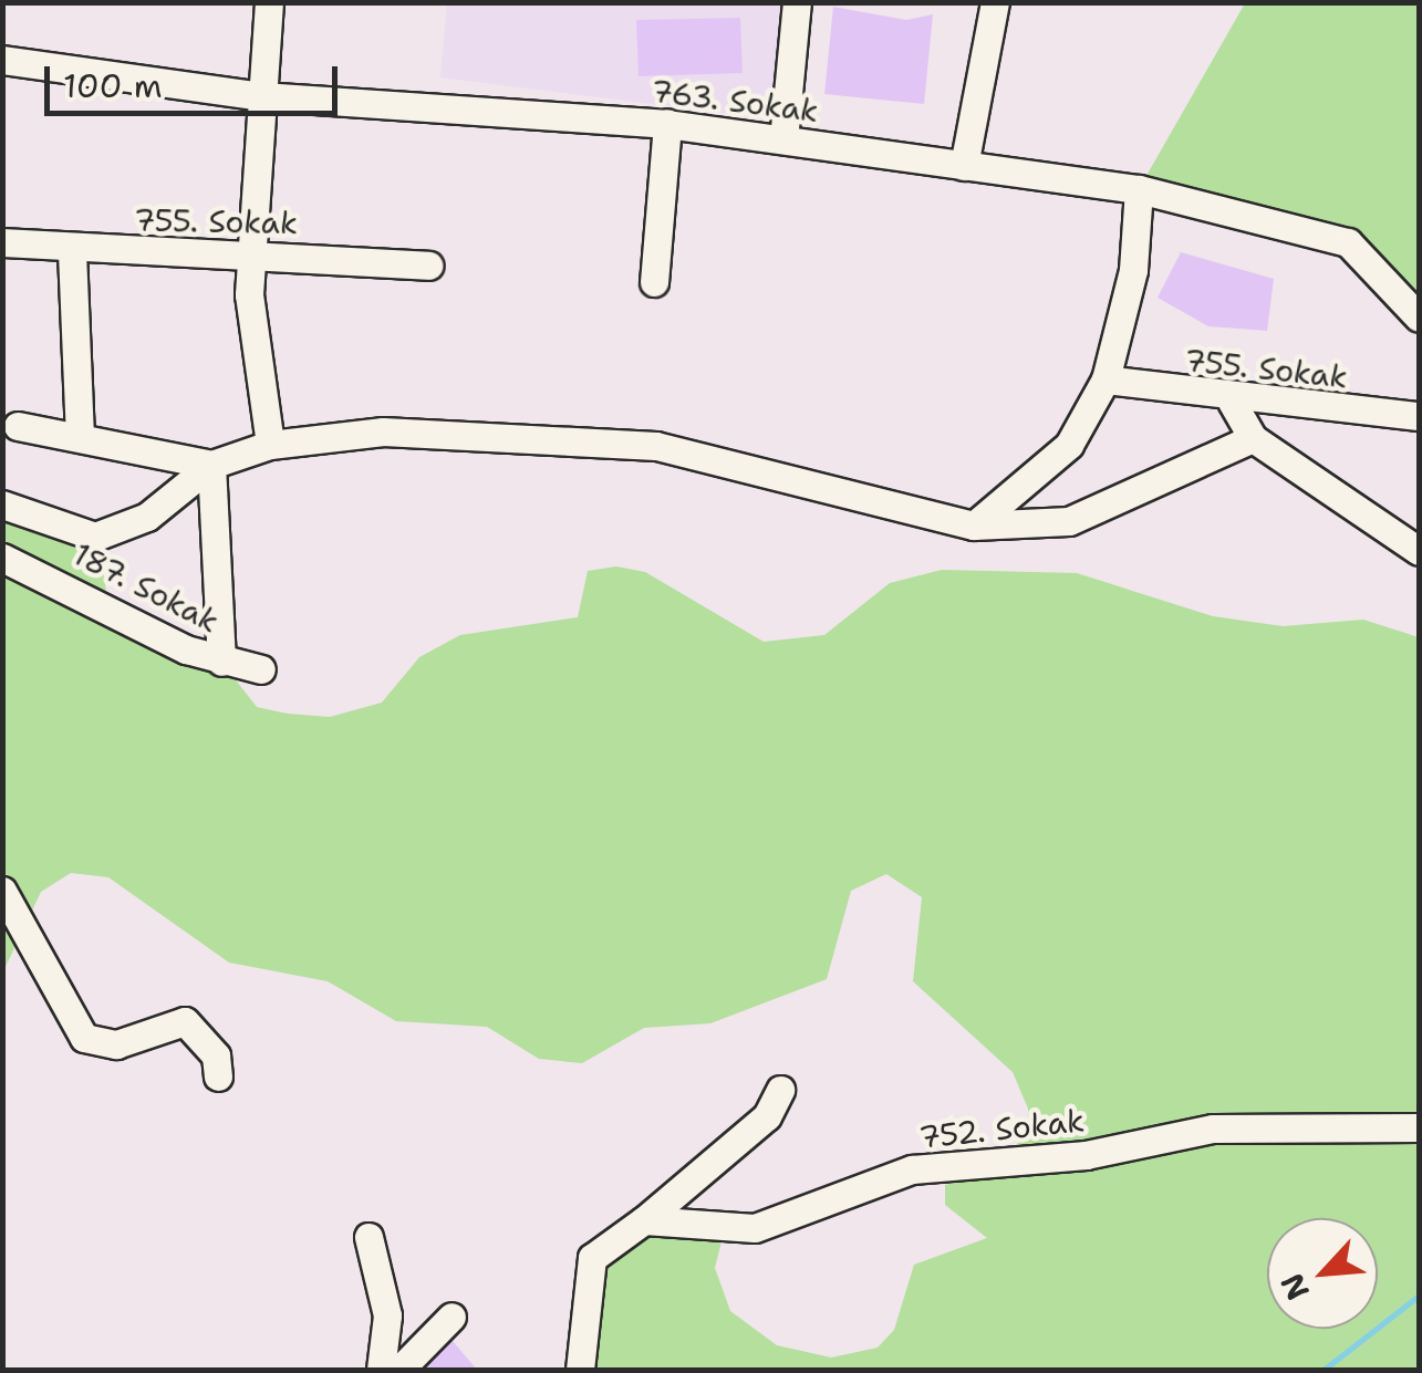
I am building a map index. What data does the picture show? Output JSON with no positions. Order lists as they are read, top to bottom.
{
  "streets": {
    "street": [
      "763. Sokak",
      "755. Sokak",
      "187. Sokak",
      "752. Sokak"
    ]
  },
  "scale_bar": "100 m",
  "north": "bottom left"
}
